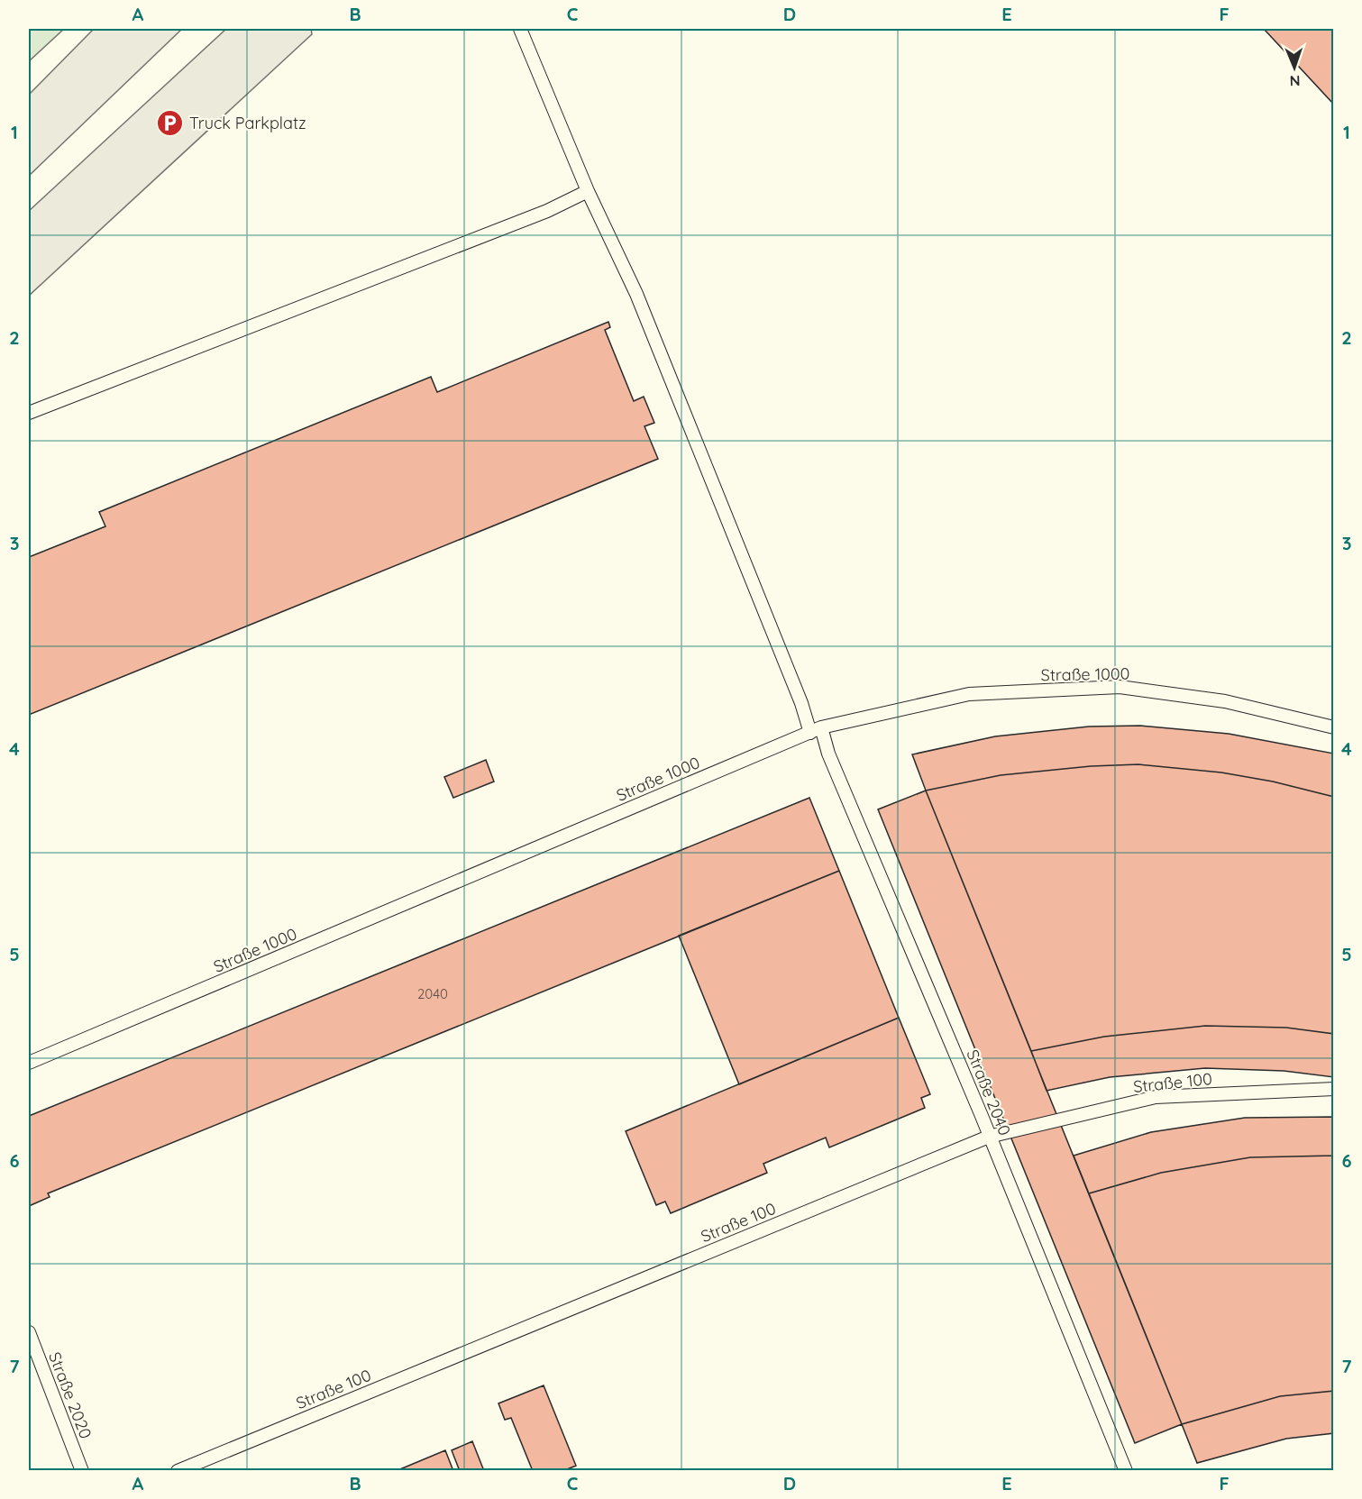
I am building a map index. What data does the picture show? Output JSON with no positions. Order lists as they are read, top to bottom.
{
  "streets": {
    "lane": [
      "Straße 1000",
      "Straße 100",
      "Straße 2040",
      "Straße 2020"
    ]
  },
  "crossings": [
    ["Straße 1000", "Straße 2040"],
    ["Straße 100", "Straße 2040"]
  ],
  "places": {
    "parking": ["Truck Parkplatz"]
  },
  "house_numbers": ["2040"],
  "north": "bottom",
  "grid": {
    "columns": [
      "A",
      "B",
      "C",
      "D",
      "E",
      "F"
    ],
    "rows": [
      "1",
      "2",
      "3",
      "4",
      "5",
      "6",
      "7"
    ]
  }
}
